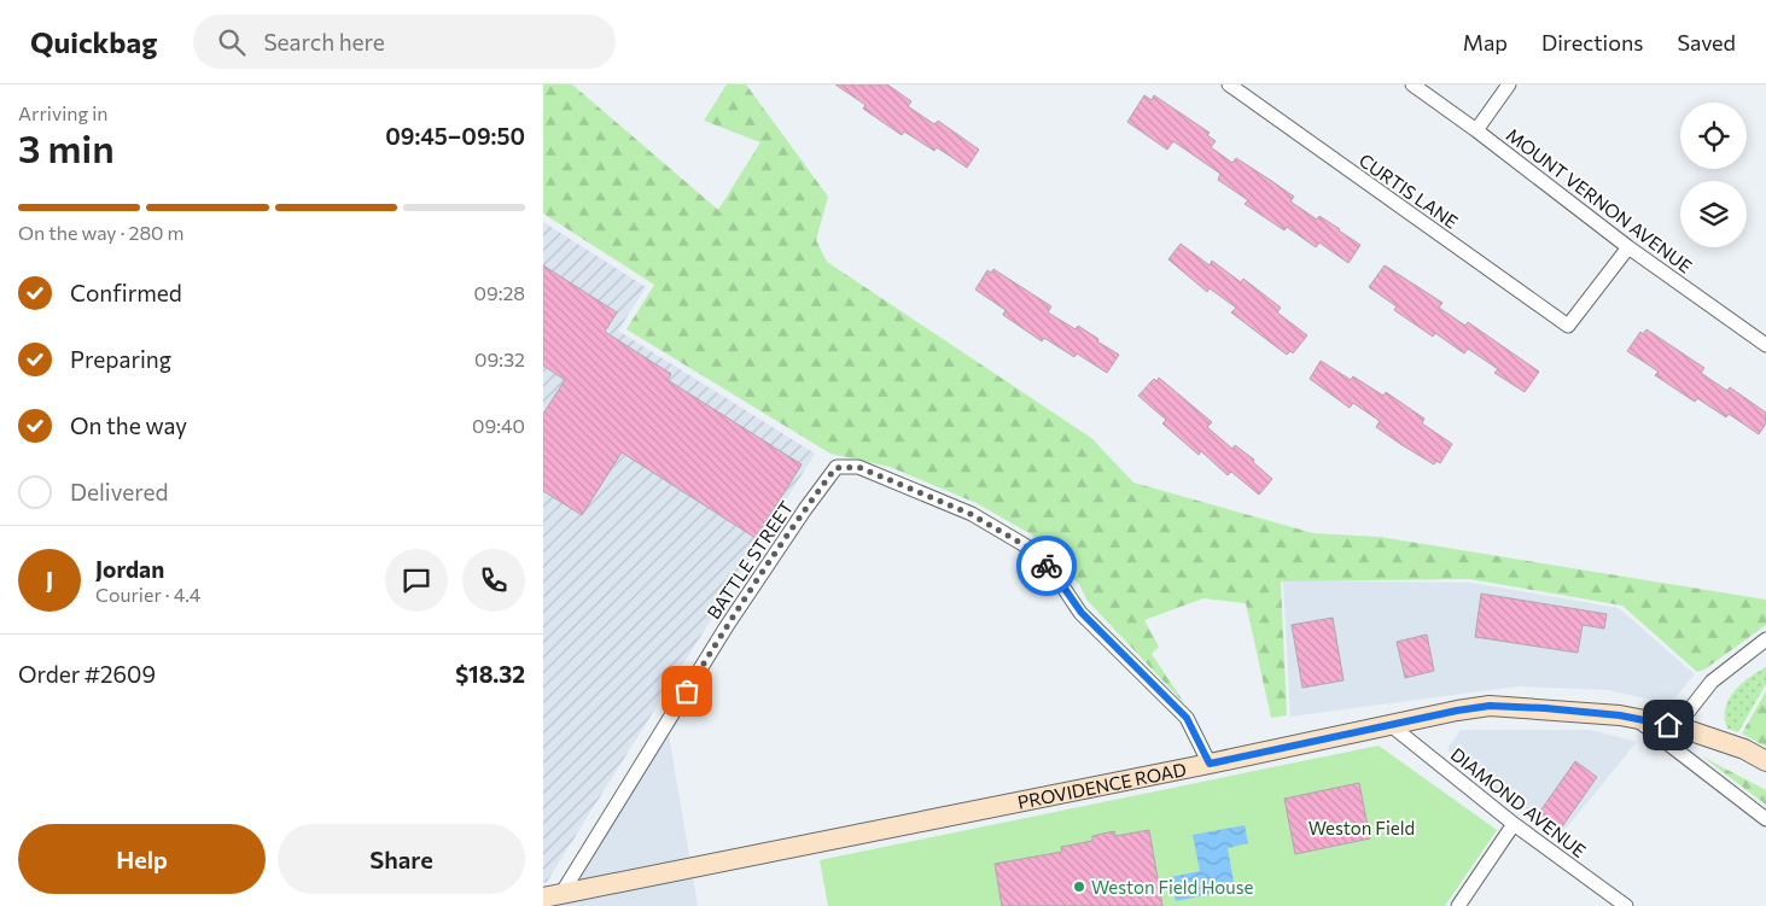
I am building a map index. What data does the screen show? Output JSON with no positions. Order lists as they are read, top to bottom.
{
  "streets": {
    "main road": ["PROVIDENCE ROAD"],
    "street": [
      "CURTIS LANE",
      "MOUNT VERNON AVENUE",
      "BATTLE STREET",
      "DIAMOND AVENUE"
    ]
  },
  "crossings": [
    ["CURTIS LANE", "MOUNT VERNON AVENUE"],
    ["BATTLE STREET", "PROVIDENCE ROAD"],
    ["PROVIDENCE ROAD", "DIAMOND AVENUE"]
  ],
  "parks": ["Weston Field"],
  "places": ["Weston Field House"],
  "page": {
    "header": "Quickbag",
    "search": "Search here",
    "nav": ["Map", "Directions", "Saved"],
    "heading": ["3 min", "Arriving in", "09:45–09:50"],
    "panel": [
      "Jordan",
      "Courier · 4.4",
      "Order #2609",
      "$18.32"
    ],
    "bar": "On the way · 280 m",
    "list": [
      ["Confirmed", "09:28"],
      ["Preparing", "09:32"],
      ["On the way", "09:40"],
      "Delivered"
    ],
    "round": "J",
    "buttons": ["Help", "Share"]
  }
}
